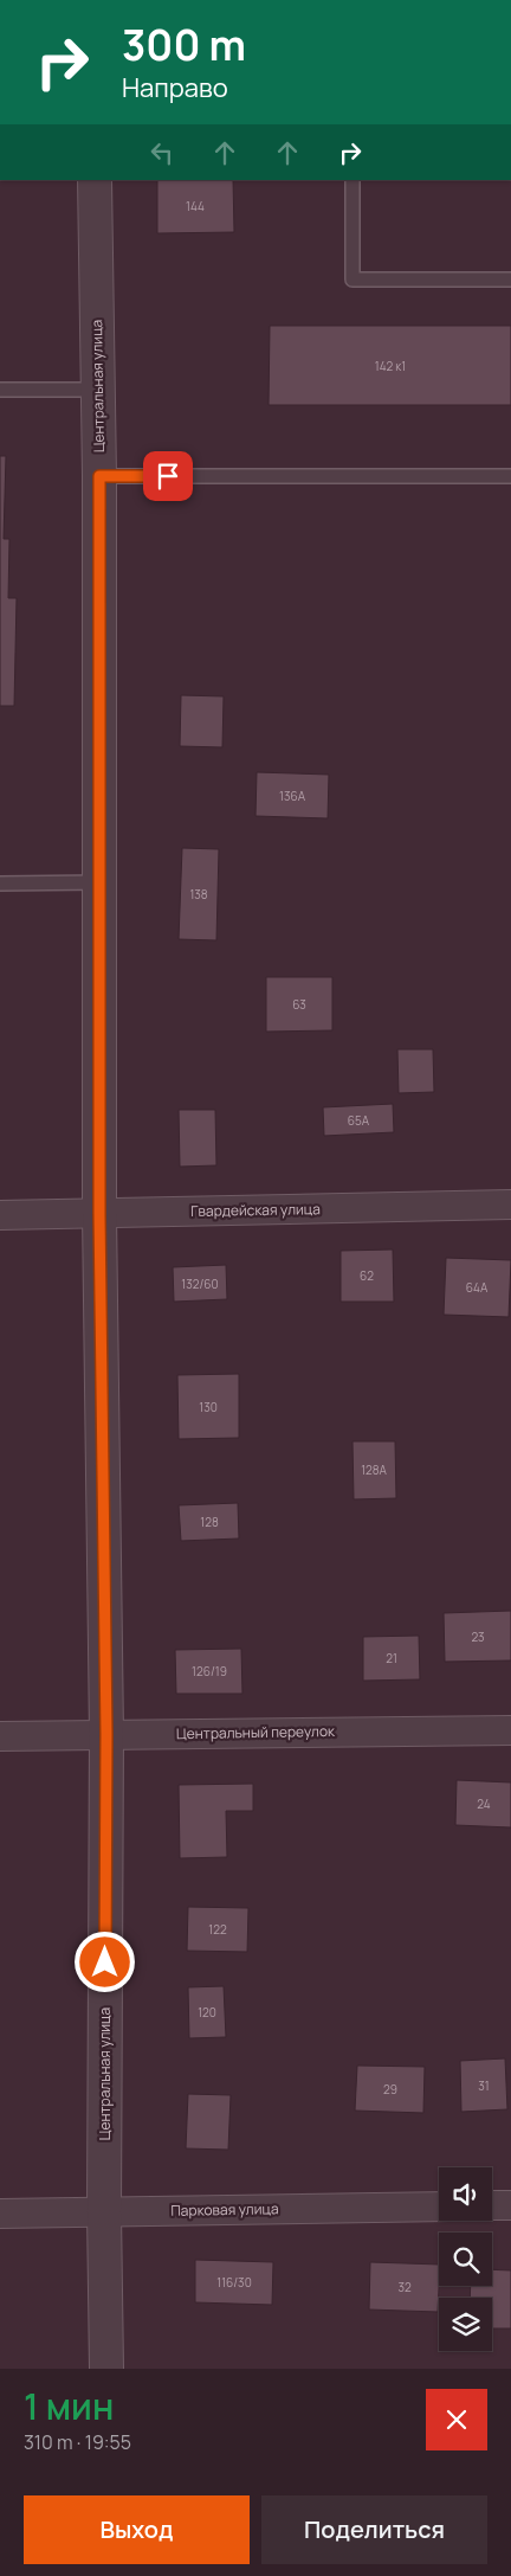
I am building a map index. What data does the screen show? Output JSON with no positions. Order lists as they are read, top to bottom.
{
  "streets": {
    "street": [
      "Центральная улица",
      "Гвардейская улица",
      "Центральный переулок",
      "Парковая улица"
    ]
  },
  "crossings": [
    ["Центральная улица", "Гвардейская улица"],
    ["Центральная улица", "Центральный переулок"],
    ["Центральная улица", "Парковая улица"]
  ],
  "house_numbers": [
    "144",
    "142 к1",
    "136А",
    "138",
    "63",
    "65А",
    "62",
    "132/60",
    "64А",
    "130",
    "128А",
    "128",
    "23",
    "21",
    "126/19",
    "24",
    "122",
    "120",
    "31",
    "29",
    "116/30",
    "32"
  ],
  "page": {
    "turn": ["300 m", "Направо"],
    "heading": ["1 мин", "310 m · 19:55"],
    "buttons": ["Выход", "Поделиться"]
  }
}
